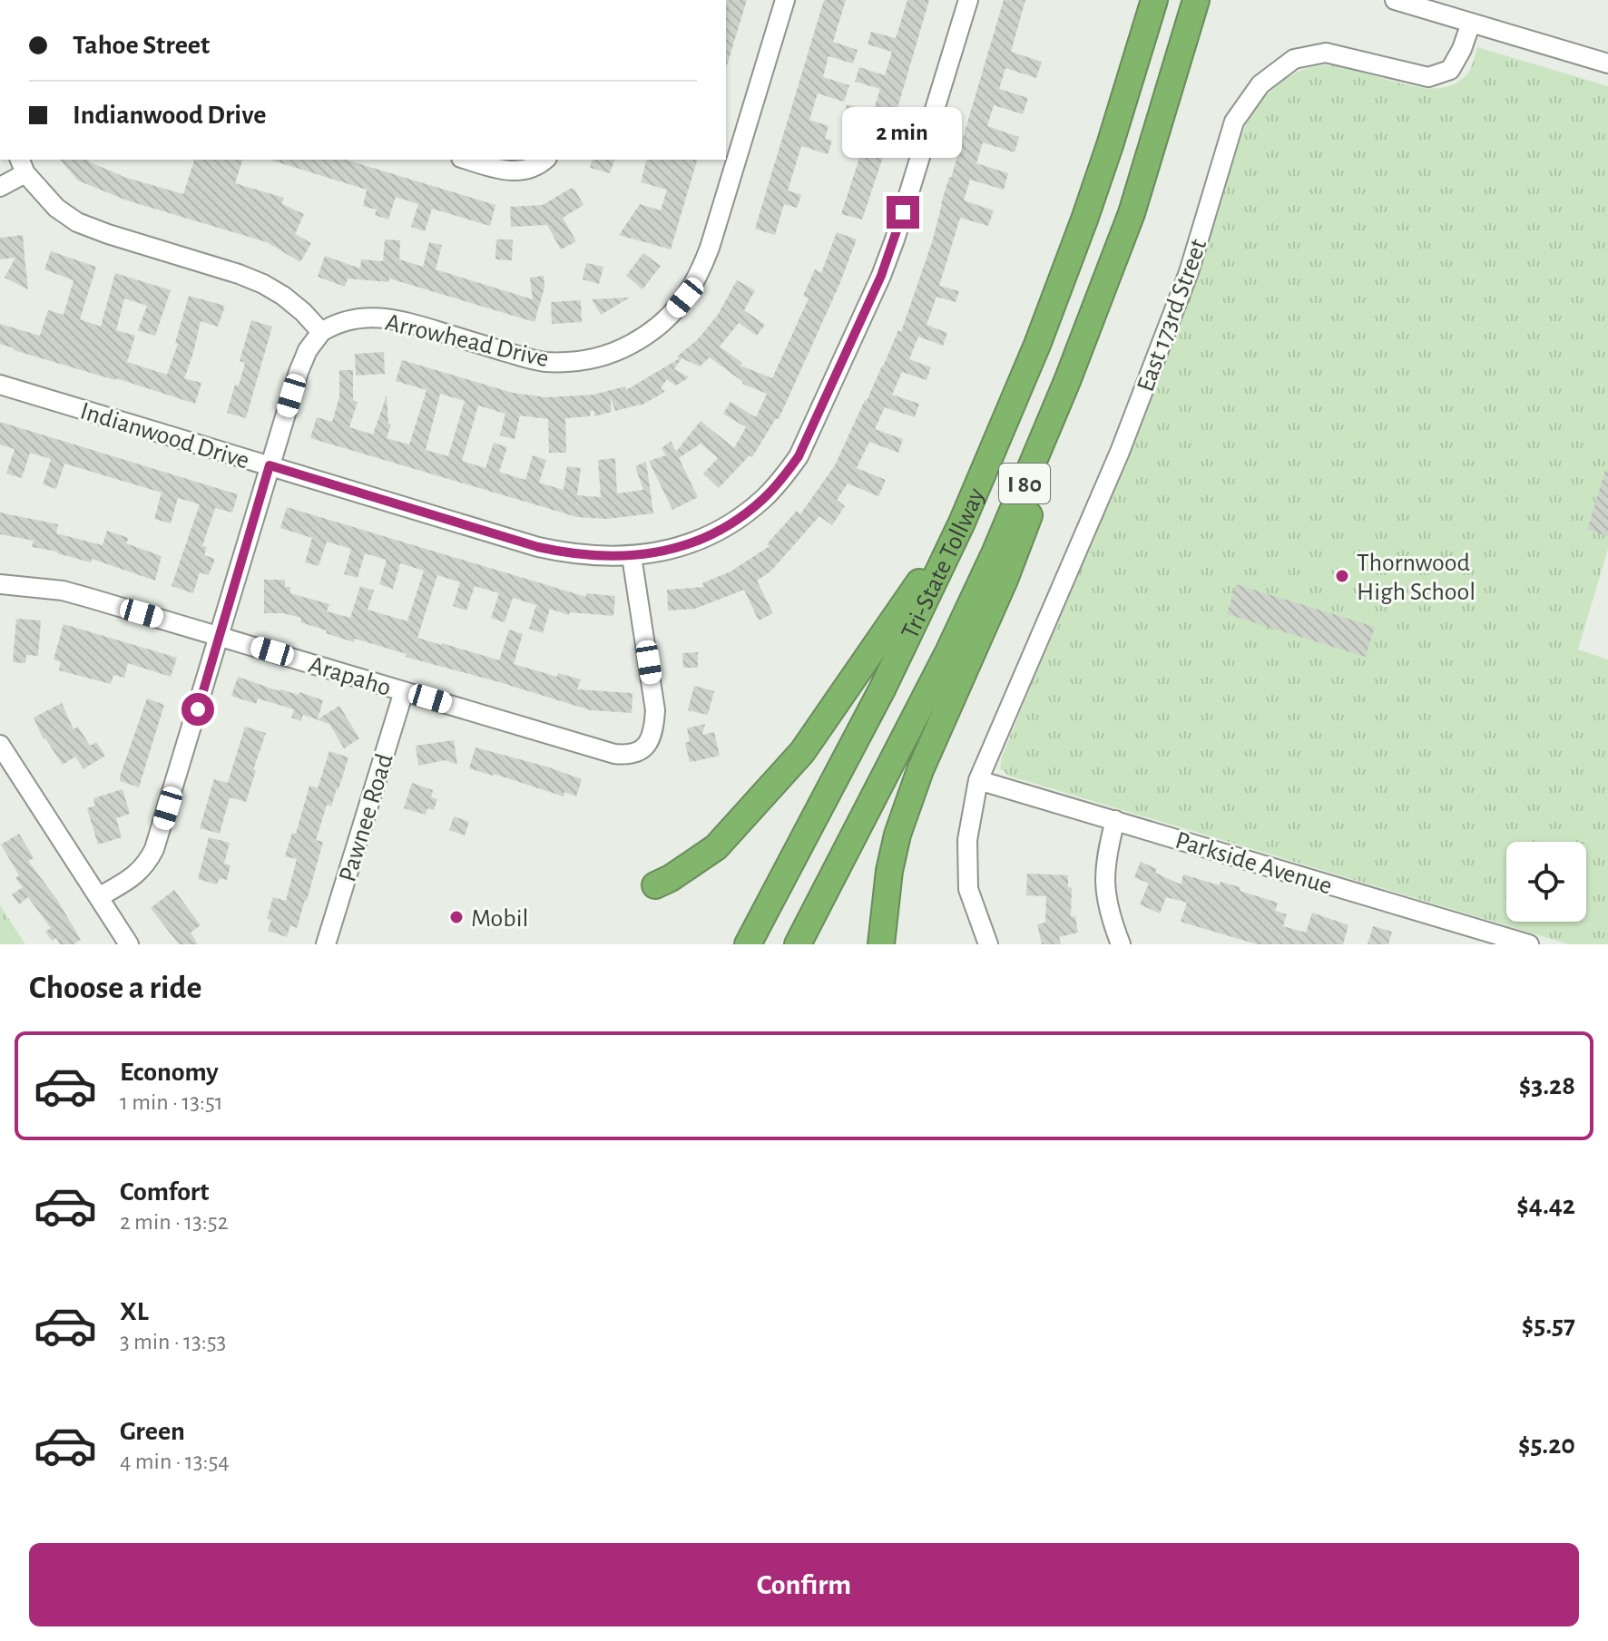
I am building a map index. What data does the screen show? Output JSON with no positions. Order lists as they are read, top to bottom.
{
  "streets": {
    "highway": ["I 80", "Tri-State Tollway"],
    "street": [
      "East 173rd Street",
      "Arrowhead Drive",
      "Indianwood Drive",
      "Arapaho",
      "Pawnee Road",
      "Parkside Avenue"
    ]
  },
  "crossings": [
    ["East 173rd Street", "Parkside Avenue"],
    ["Indianwood Drive", "Arapaho"],
    ["Arapaho", "Pawnee Road"]
  ],
  "places": ["Thornwood High School", "Mobil"],
  "page": {
    "banner": ["Tahoe Street", "Indianwood Drive"],
    "bubble": "2 min",
    "heading": "Choose a ride",
    "list": [
      {
        "name": "Economy",
        "note": "1 min · 13:51",
        "value": "$3.28"
      },
      {
        "name": "Comfort",
        "note": "2 min · 13:52",
        "value": "$4.42"
      },
      {
        "name": "XL",
        "note": "3 min · 13:53",
        "value": "$5.57"
      },
      {
        "name": "Green",
        "note": "4 min · 13:54",
        "value": "$5.20"
      }
    ],
    "buttons": "Confirm"
  }
}
